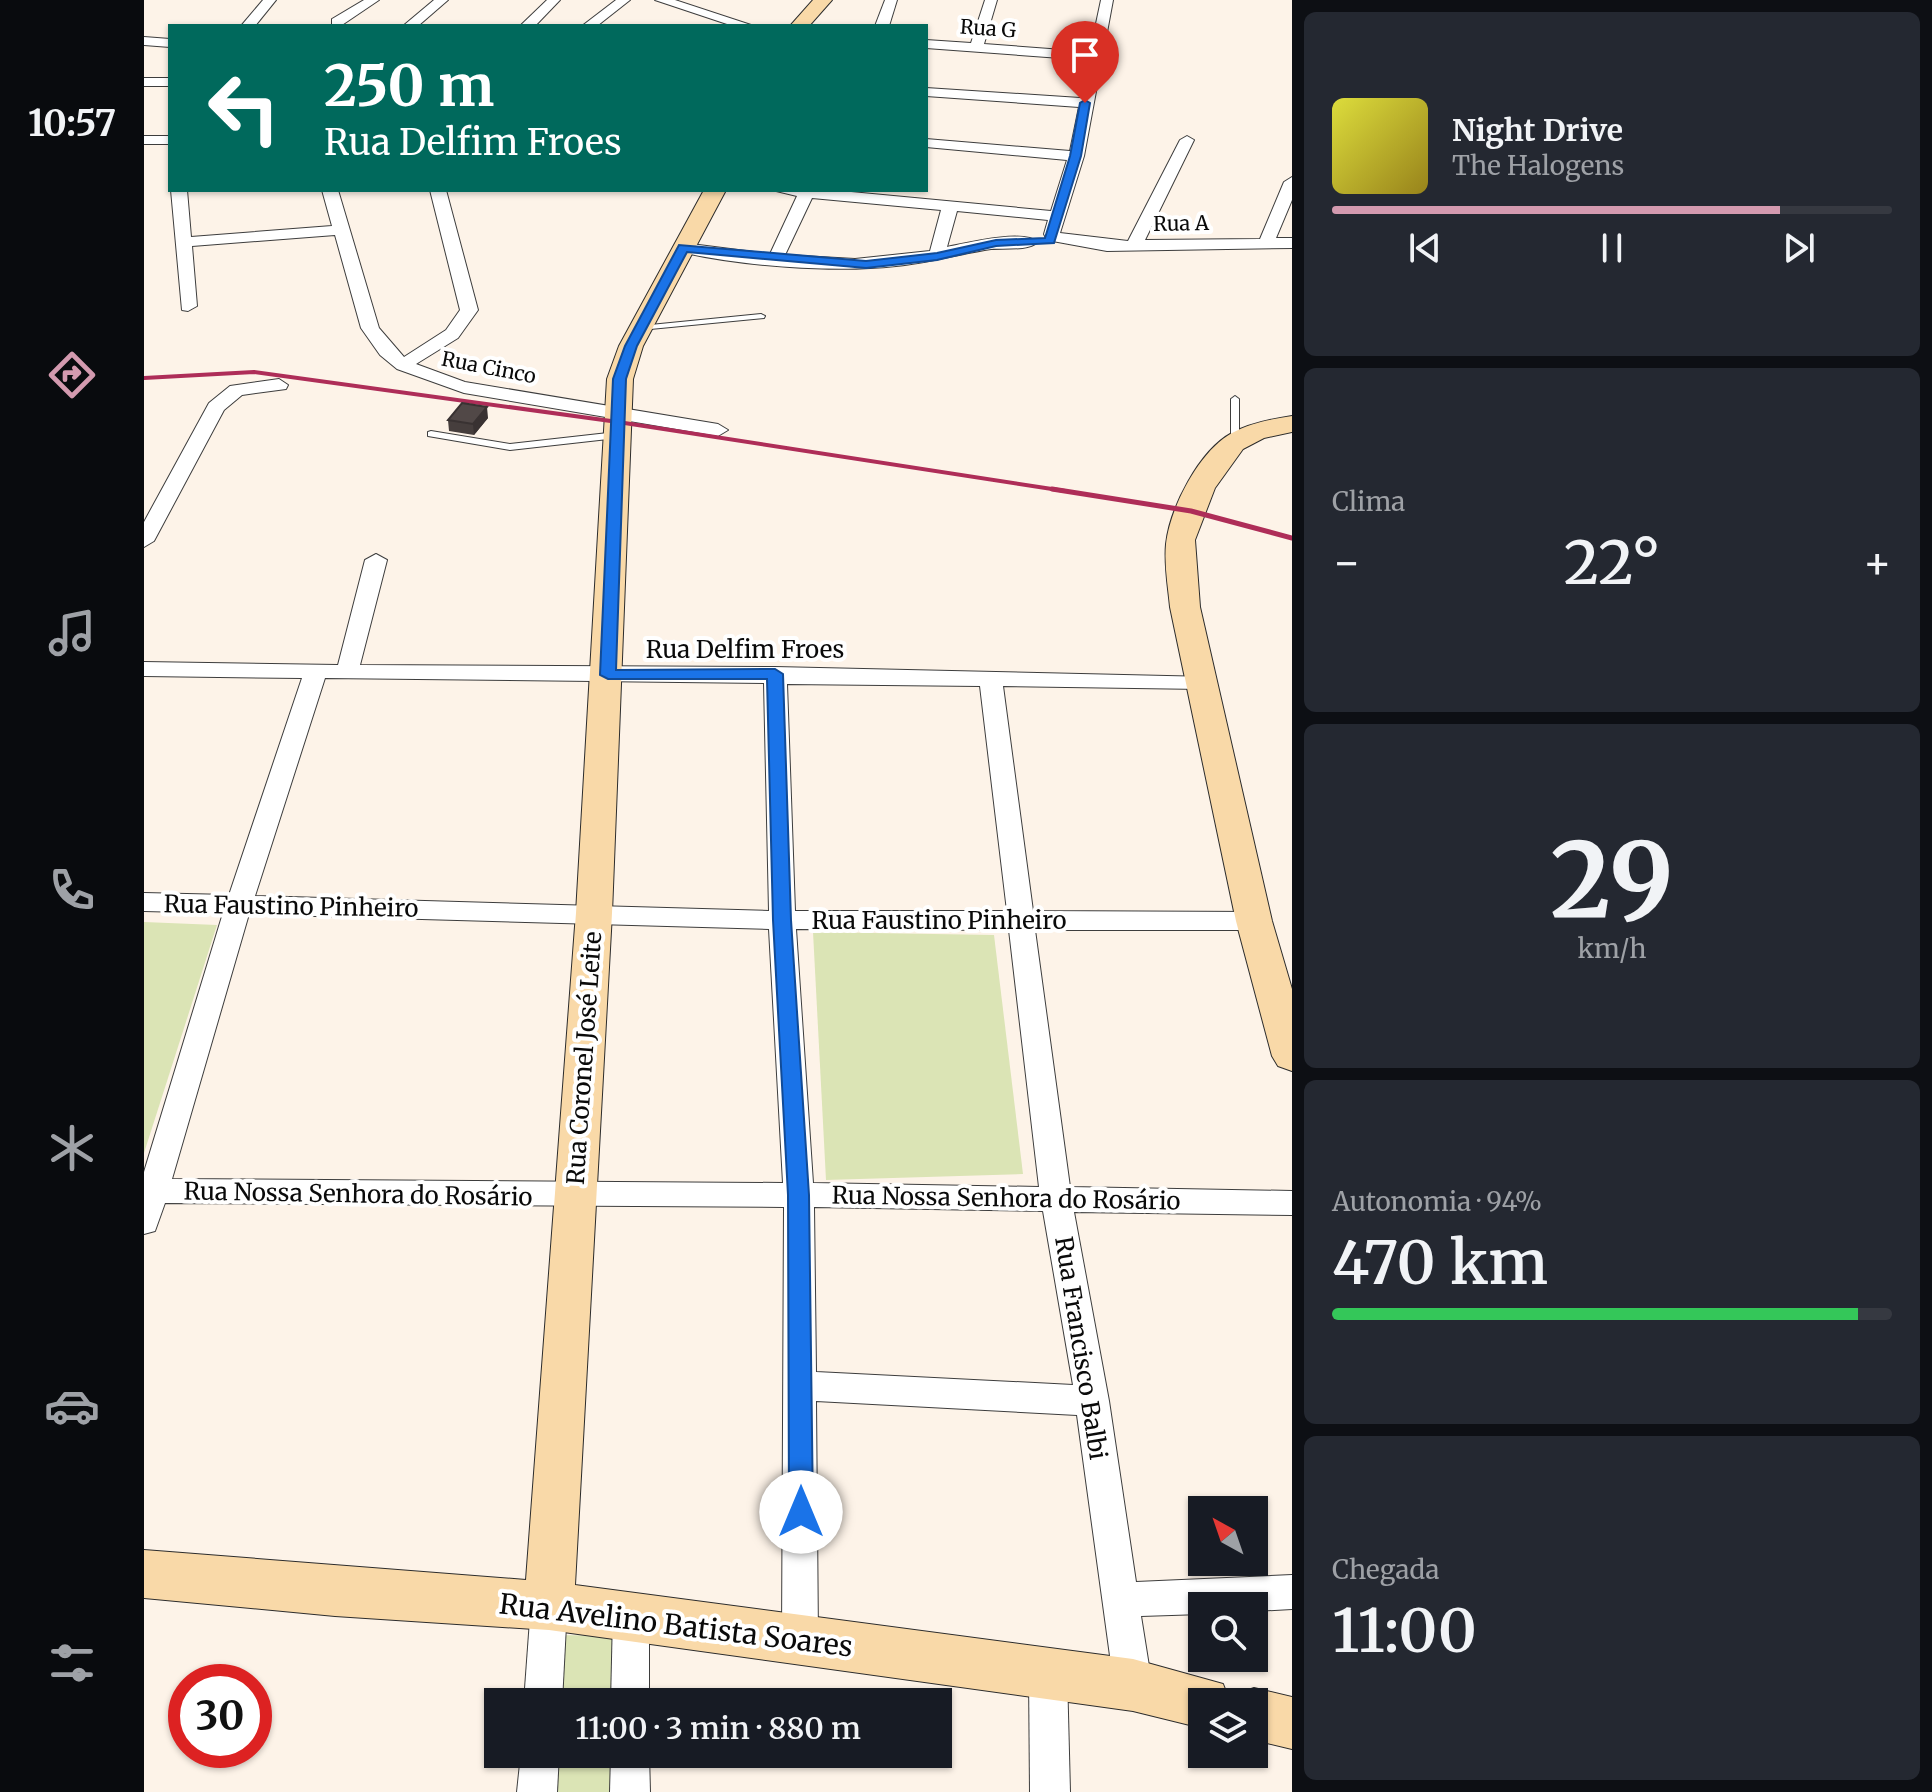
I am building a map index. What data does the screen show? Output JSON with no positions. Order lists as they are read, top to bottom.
{
  "streets": {
    "street": [
      "Rua G",
      "Rua A",
      "Rua Cinco",
      "Rua Delfim Froes",
      "Rua Faustino Pinheiro",
      "Rua Coronel José Leite",
      "Rua Nossa Senhora do Rosário",
      "Rua Francisco Balbi",
      "Rua Avelino Batista Soares"
    ]
  },
  "crossings": [
    ["Rua Cinco", "Rua Coronel José Leite"],
    ["Rua Delfim Froes", "Rua Coronel José Leite"],
    ["Rua Delfim Froes", "Rua Francisco Balbi"],
    ["Rua Faustino Pinheiro", "Rua Coronel José Leite"],
    ["Rua Faustino Pinheiro", "Rua Francisco Balbi"],
    ["Rua Coronel José Leite", "Rua Nossa Senhora do Rosário"],
    ["Rua Coronel José Leite", "Rua Avelino Batista Soares"],
    ["Rua Nossa Senhora do Rosário", "Rua Francisco Balbi"],
    ["Rua Francisco Balbi", "Rua Avelino Batista Soares"]
  ],
  "north": "top left",
  "page": {
    "tabs": "10:57",
    "turn": ["250 m", "Rua Delfim Froes"],
    "song": ["Night Drive", "The Halogens"],
    "tile": [
      "Clima",
      ["29", "km/h"],
      ["Autonomia · 94%", "470 km"],
      ["Chegada", "11:00"]
    ],
    "heat": ["−", "22°", "+"],
    "limit": "30",
    "trip": "11:00 · 3 min · 880 m"
  }
}
